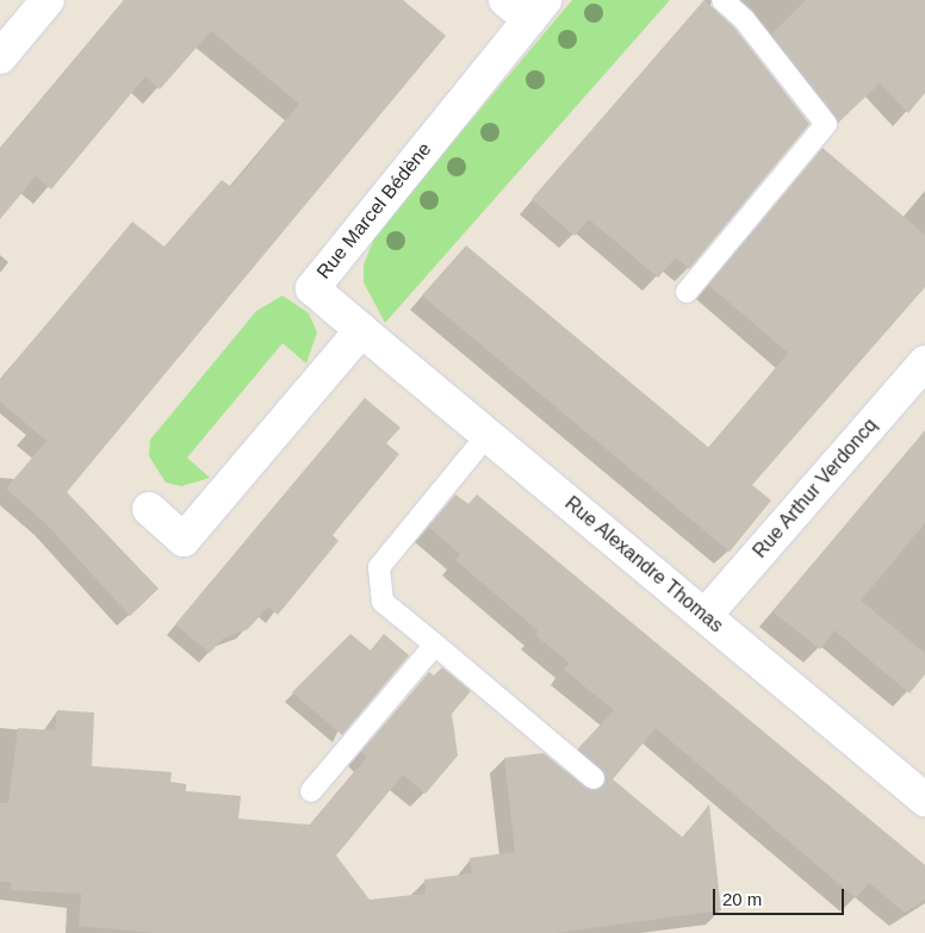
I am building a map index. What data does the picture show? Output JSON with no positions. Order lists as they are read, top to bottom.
{
  "streets": {
    "street": ["Rue Marcel Bédène", "Rue Arthur Verdoncq", "Rue Alexandre Thomas"]
  },
  "crossings": [
    ["Rue Marcel Bédène", "Rue Alexandre Thomas"],
    ["Rue Arthur Verdoncq", "Rue Alexandre Thomas"]
  ],
  "scale_bar": "20 m"
}
